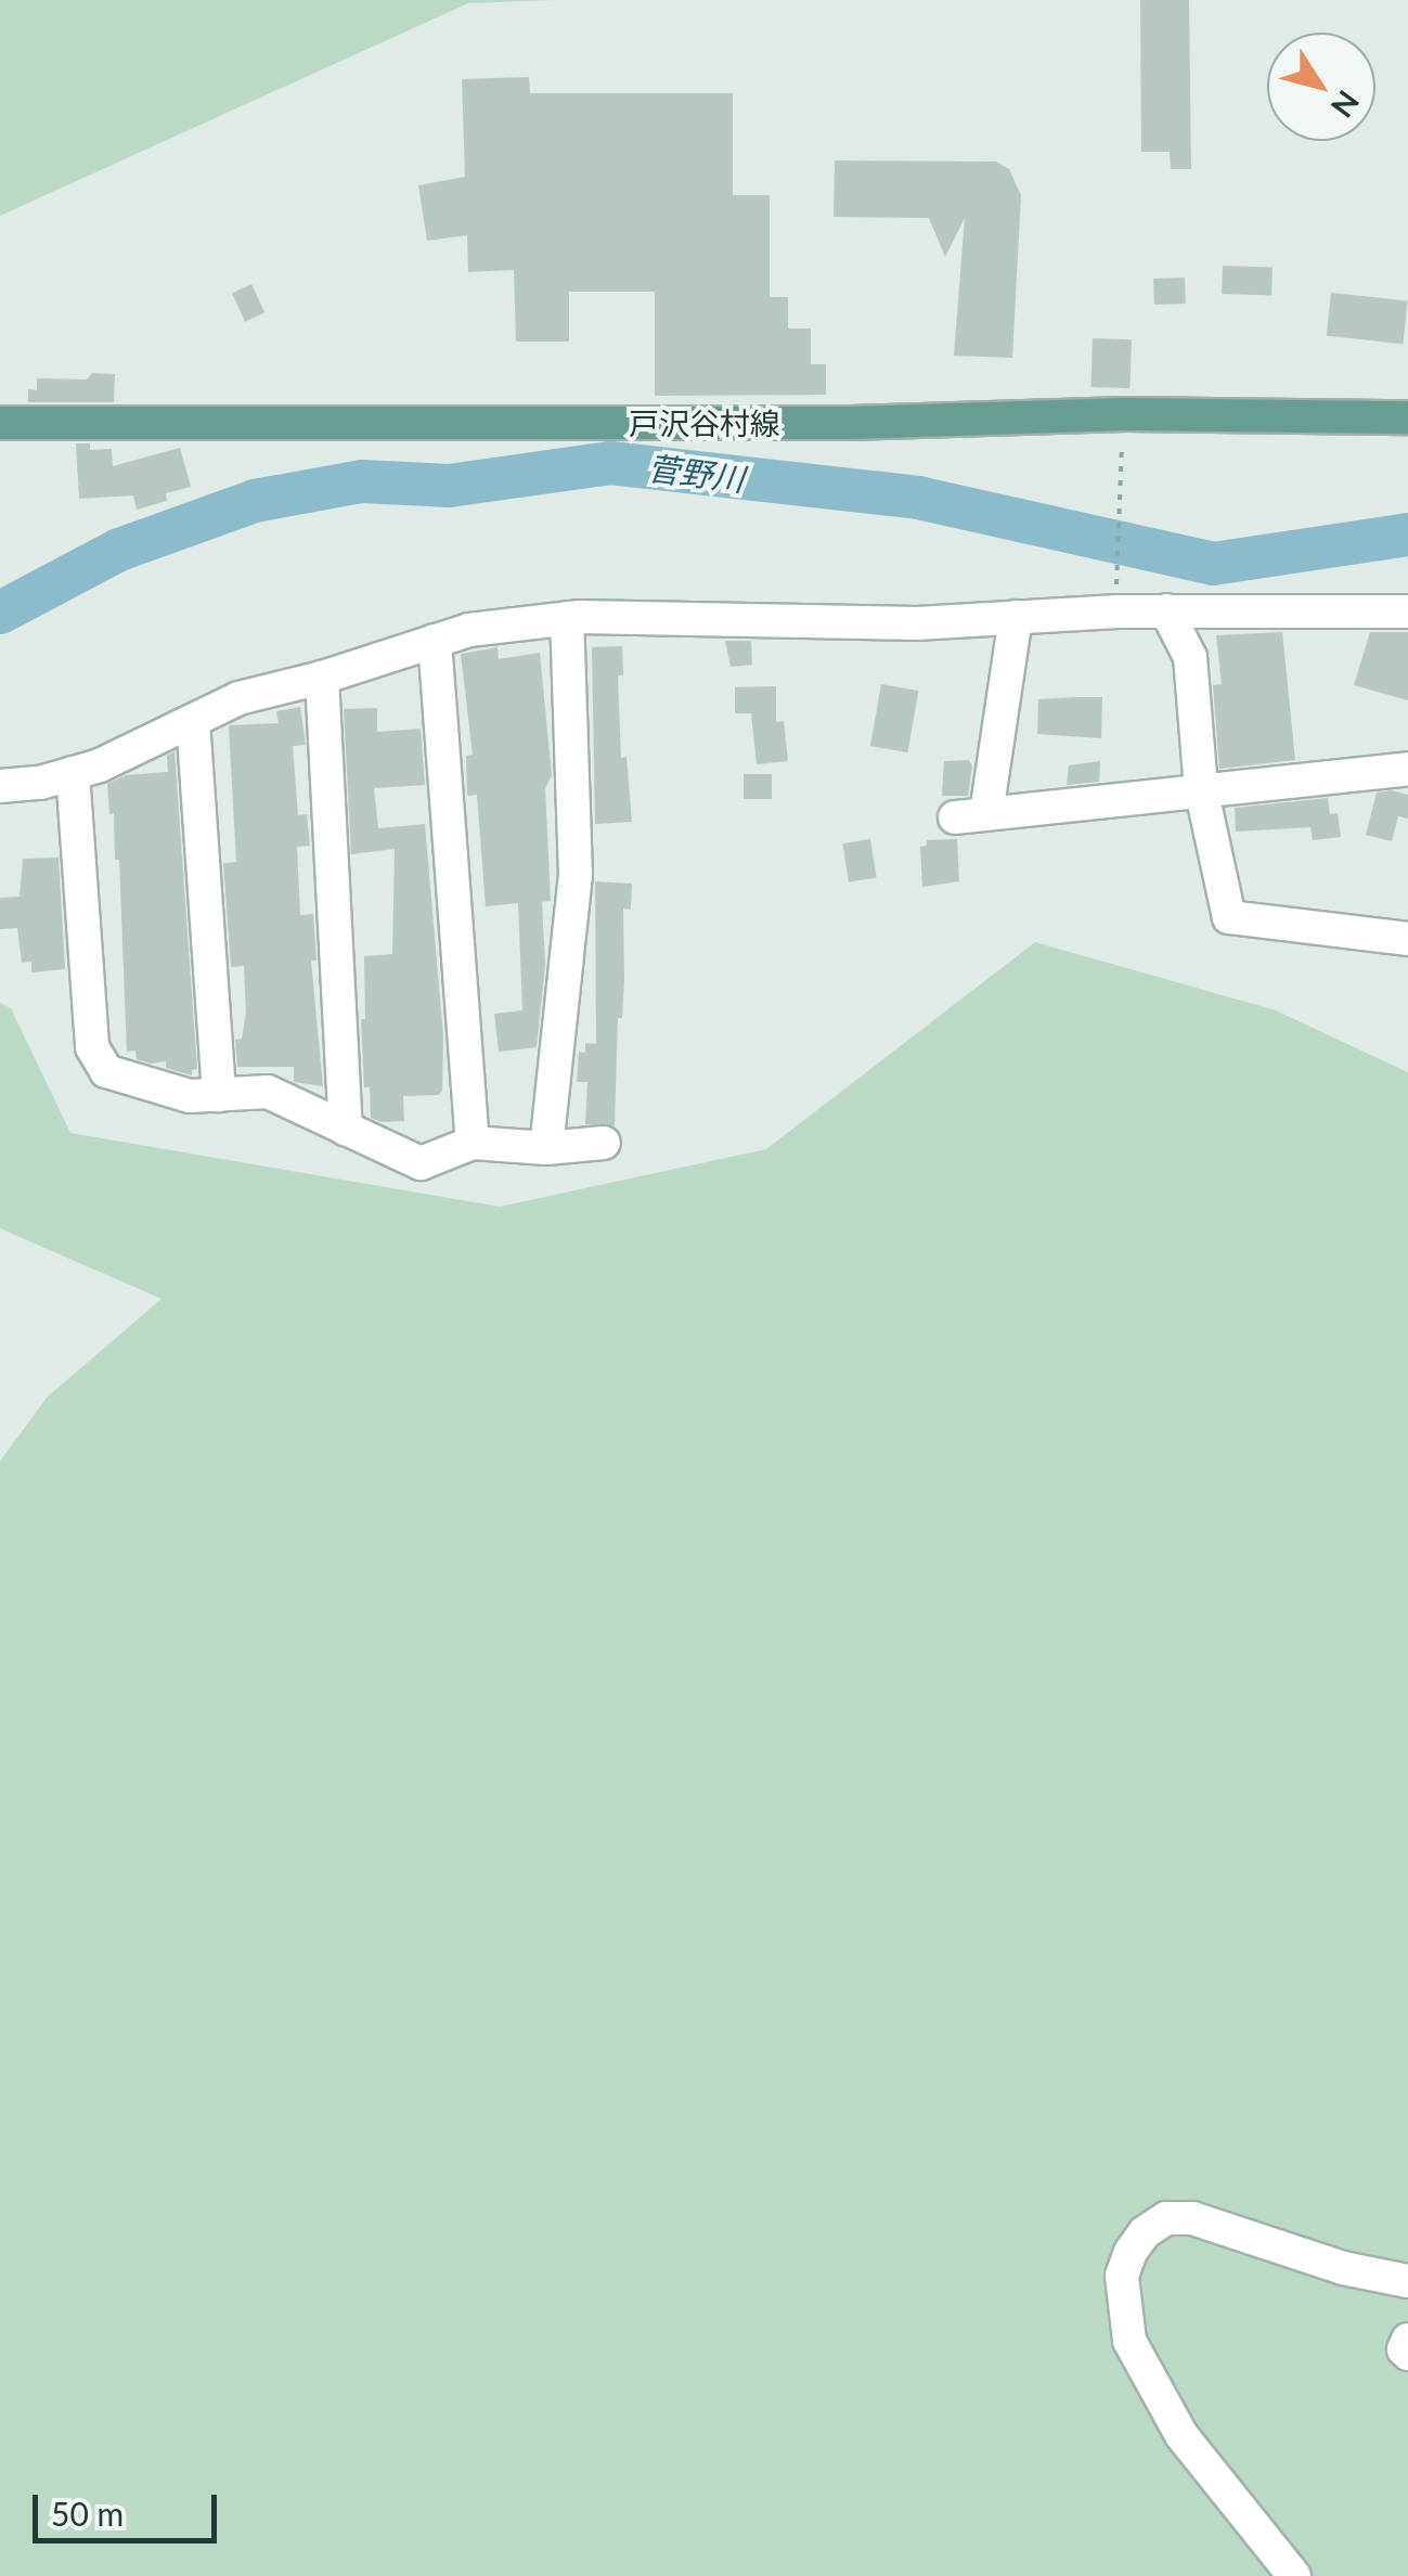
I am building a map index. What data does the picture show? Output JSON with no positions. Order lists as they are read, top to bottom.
{
  "streets": {
    "main road": ["戸沢谷村線"]
  },
  "water": ["菅野川"],
  "scale_bar": "50 m",
  "north": "bottom right"
}
